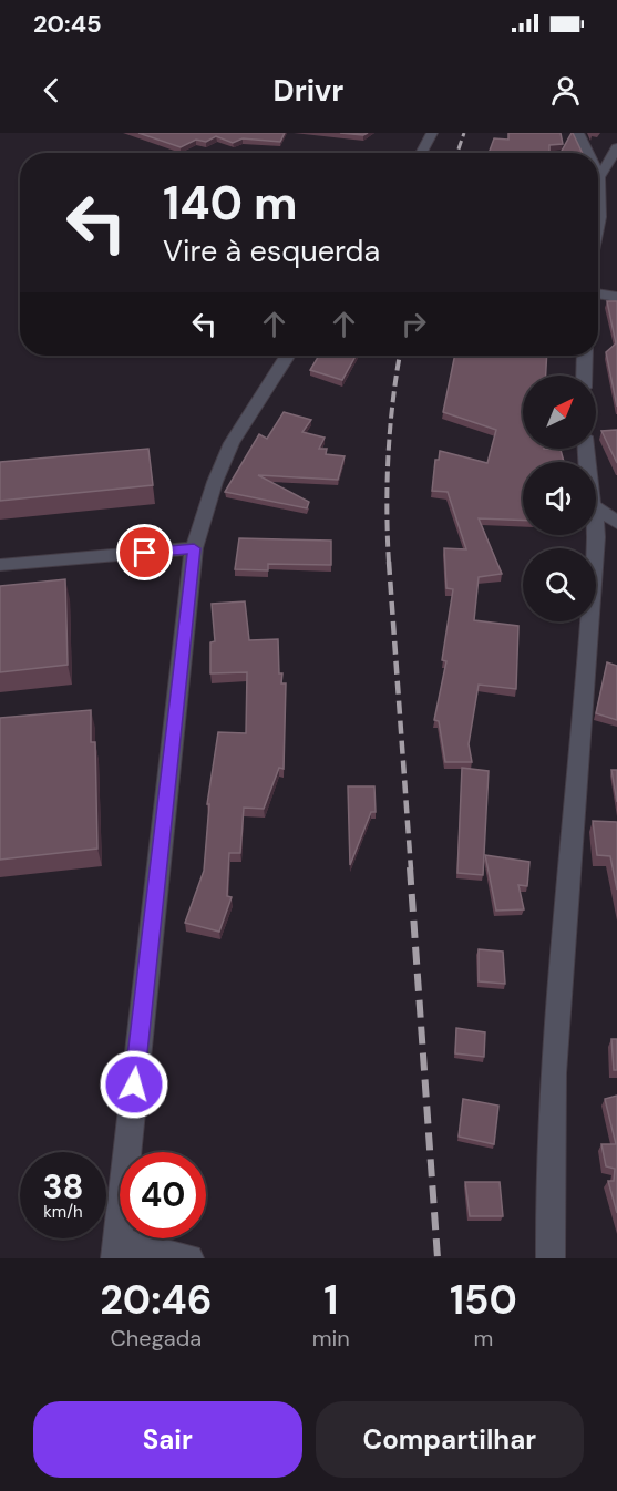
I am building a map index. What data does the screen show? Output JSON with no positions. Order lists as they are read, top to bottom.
{
  "north": "top right",
  "page": {
    "status": "20:45",
    "header": "Drivr",
    "turn": ["140 m", "Vire à esquerda"],
    "speed": "38 km/h",
    "limit": "40",
    "eta": [
      "20:46",
      "Chegada",
      "1",
      "min",
      "150",
      "m"
    ],
    "buttons": ["Sair", "Compartilhar"]
  }
}
